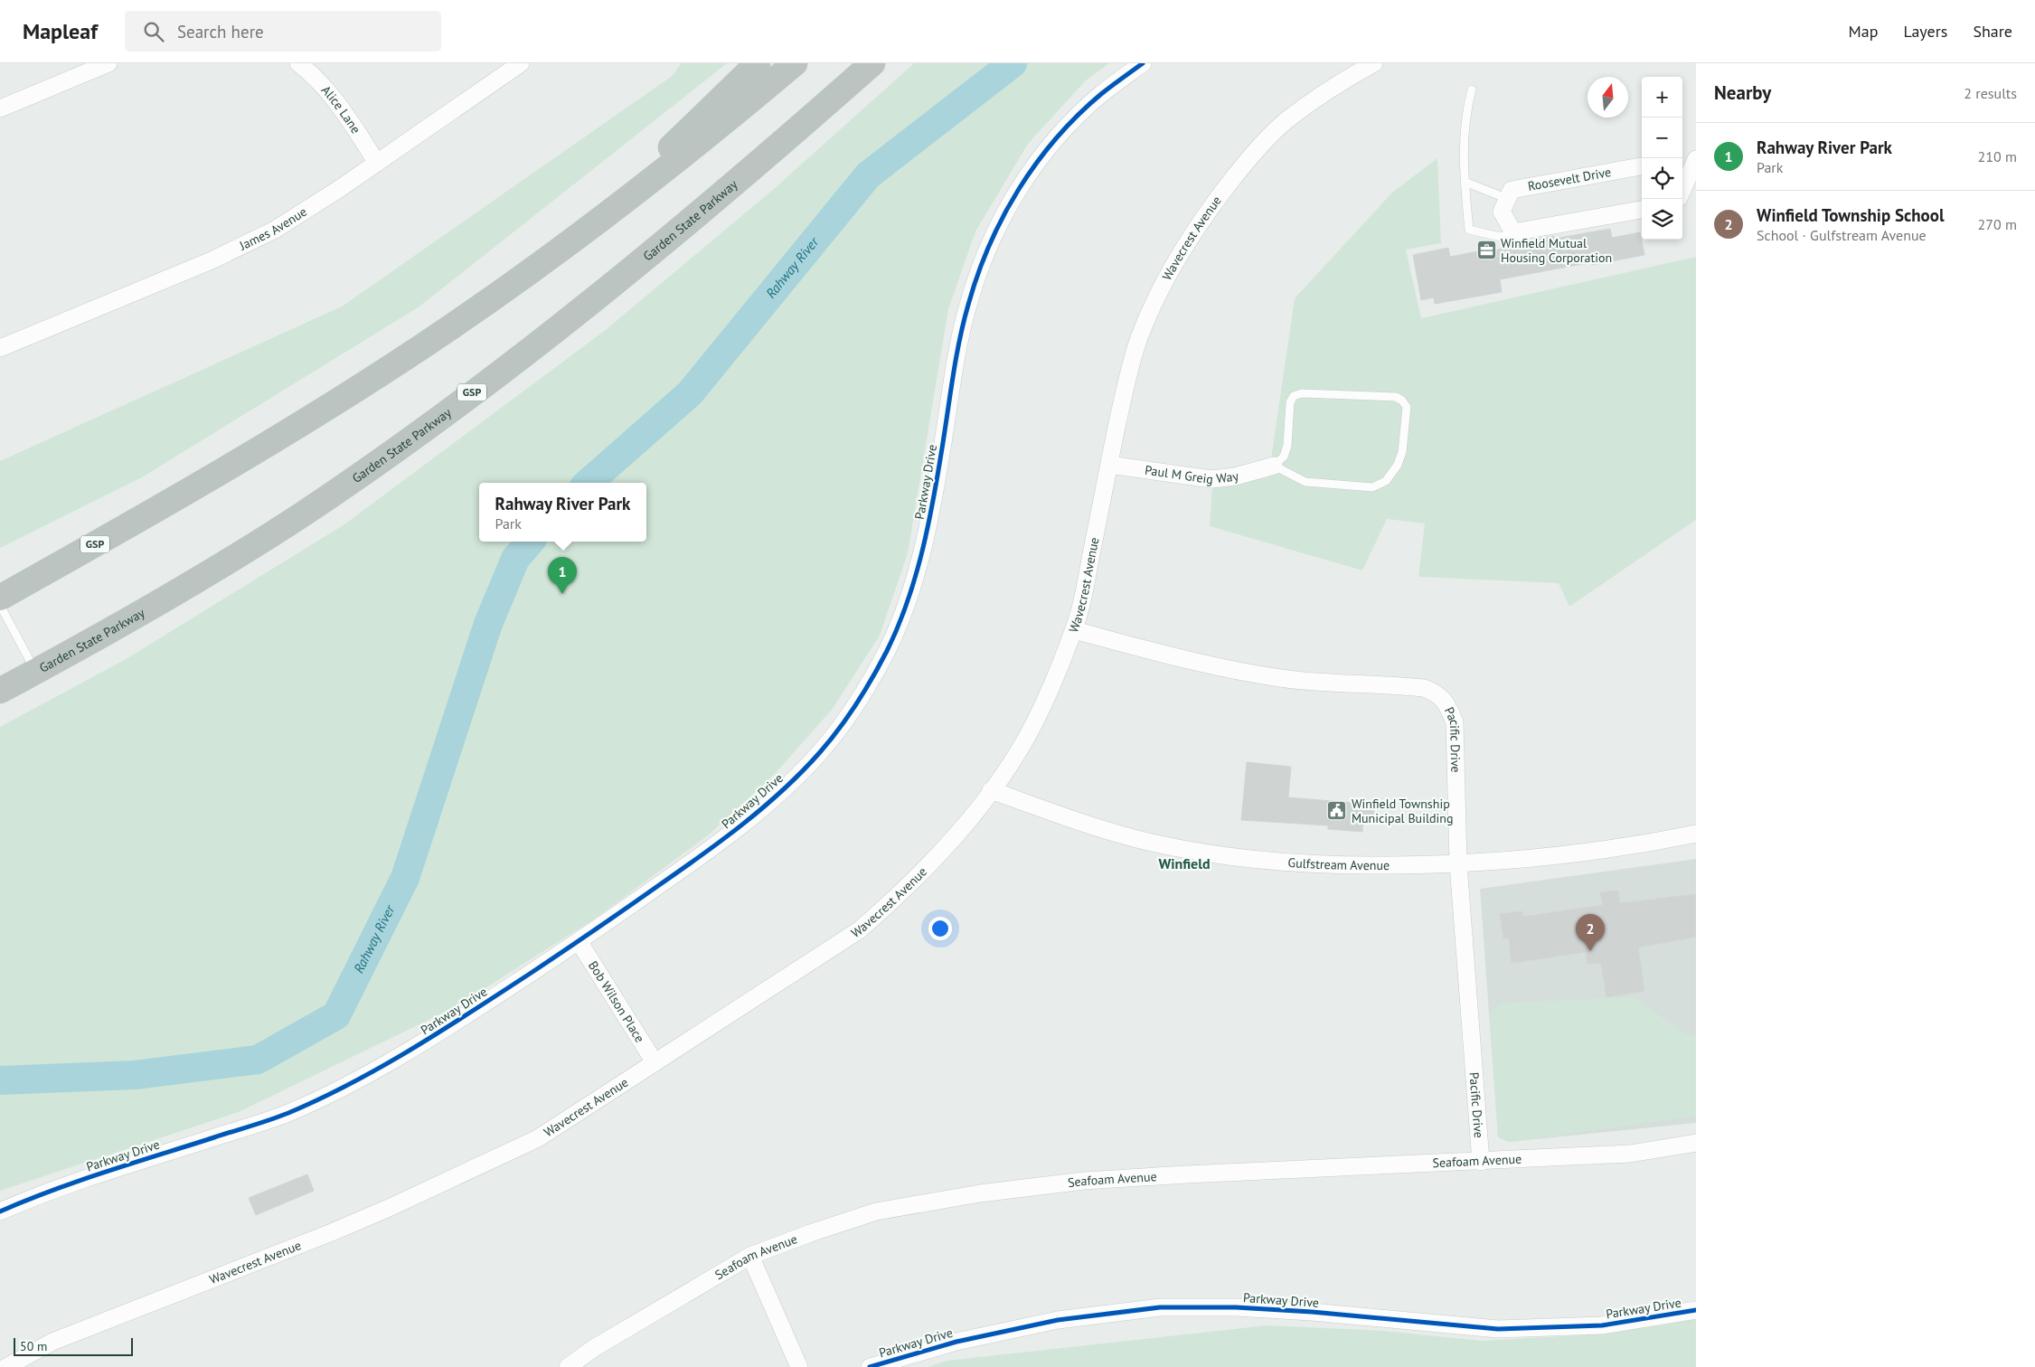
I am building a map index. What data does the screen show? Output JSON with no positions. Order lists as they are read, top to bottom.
{
  "streets": {
    "highway": ["Garden State Parkway", "GSP"],
    "street": [
      "Alice Lane",
      "Roosevelt Drive",
      "James Avenue",
      "Wavecrest Avenue",
      "Paul M Greig Way",
      "Parkway Drive",
      "Pacific Drive",
      "Gulfstream Avenue",
      "Bob Wilson Place",
      "Seafoam Avenue"
    ]
  },
  "crossings": [
    ["Alice Lane", "James Avenue"],
    ["Wavecrest Avenue", "Paul M Greig Way"],
    ["Wavecrest Avenue", "Pacific Drive"],
    ["Wavecrest Avenue", "Gulfstream Avenue"],
    ["Wavecrest Avenue", "Bob Wilson Place"],
    ["Parkway Drive", "Bob Wilson Place"],
    ["Pacific Drive", "Gulfstream Avenue"],
    ["Pacific Drive", "Seafoam Avenue"]
  ],
  "districts": ["Winfield"],
  "water": ["Rahway River"],
  "places": {
    "office": ["Winfield Mutual Housing Corporation"],
    "public building": ["Winfield Township Municipal Building"]
  },
  "scale_bar": "50 m",
  "north": "top",
  "page": {
    "header": "Mapleaf",
    "search": "Search here",
    "nav": ["Map", "Layers", "Share"],
    "heading": ["Nearby", "2 results"],
    "map_buttons": ["+", "−"],
    "list": [
      {
        "mark": "1",
        "name": "Rahway River Park",
        "note": "Park",
        "value": "210 m"
      },
      {
        "mark": "2",
        "name": "Winfield Township School",
        "note": "School · Gulfstream Avenue",
        "value": "270 m"
      }
    ],
    "popup": ["Rahway River Park", "Park"],
    "pins": ["1", "2"],
    "scale": "50 m"
  }
}
